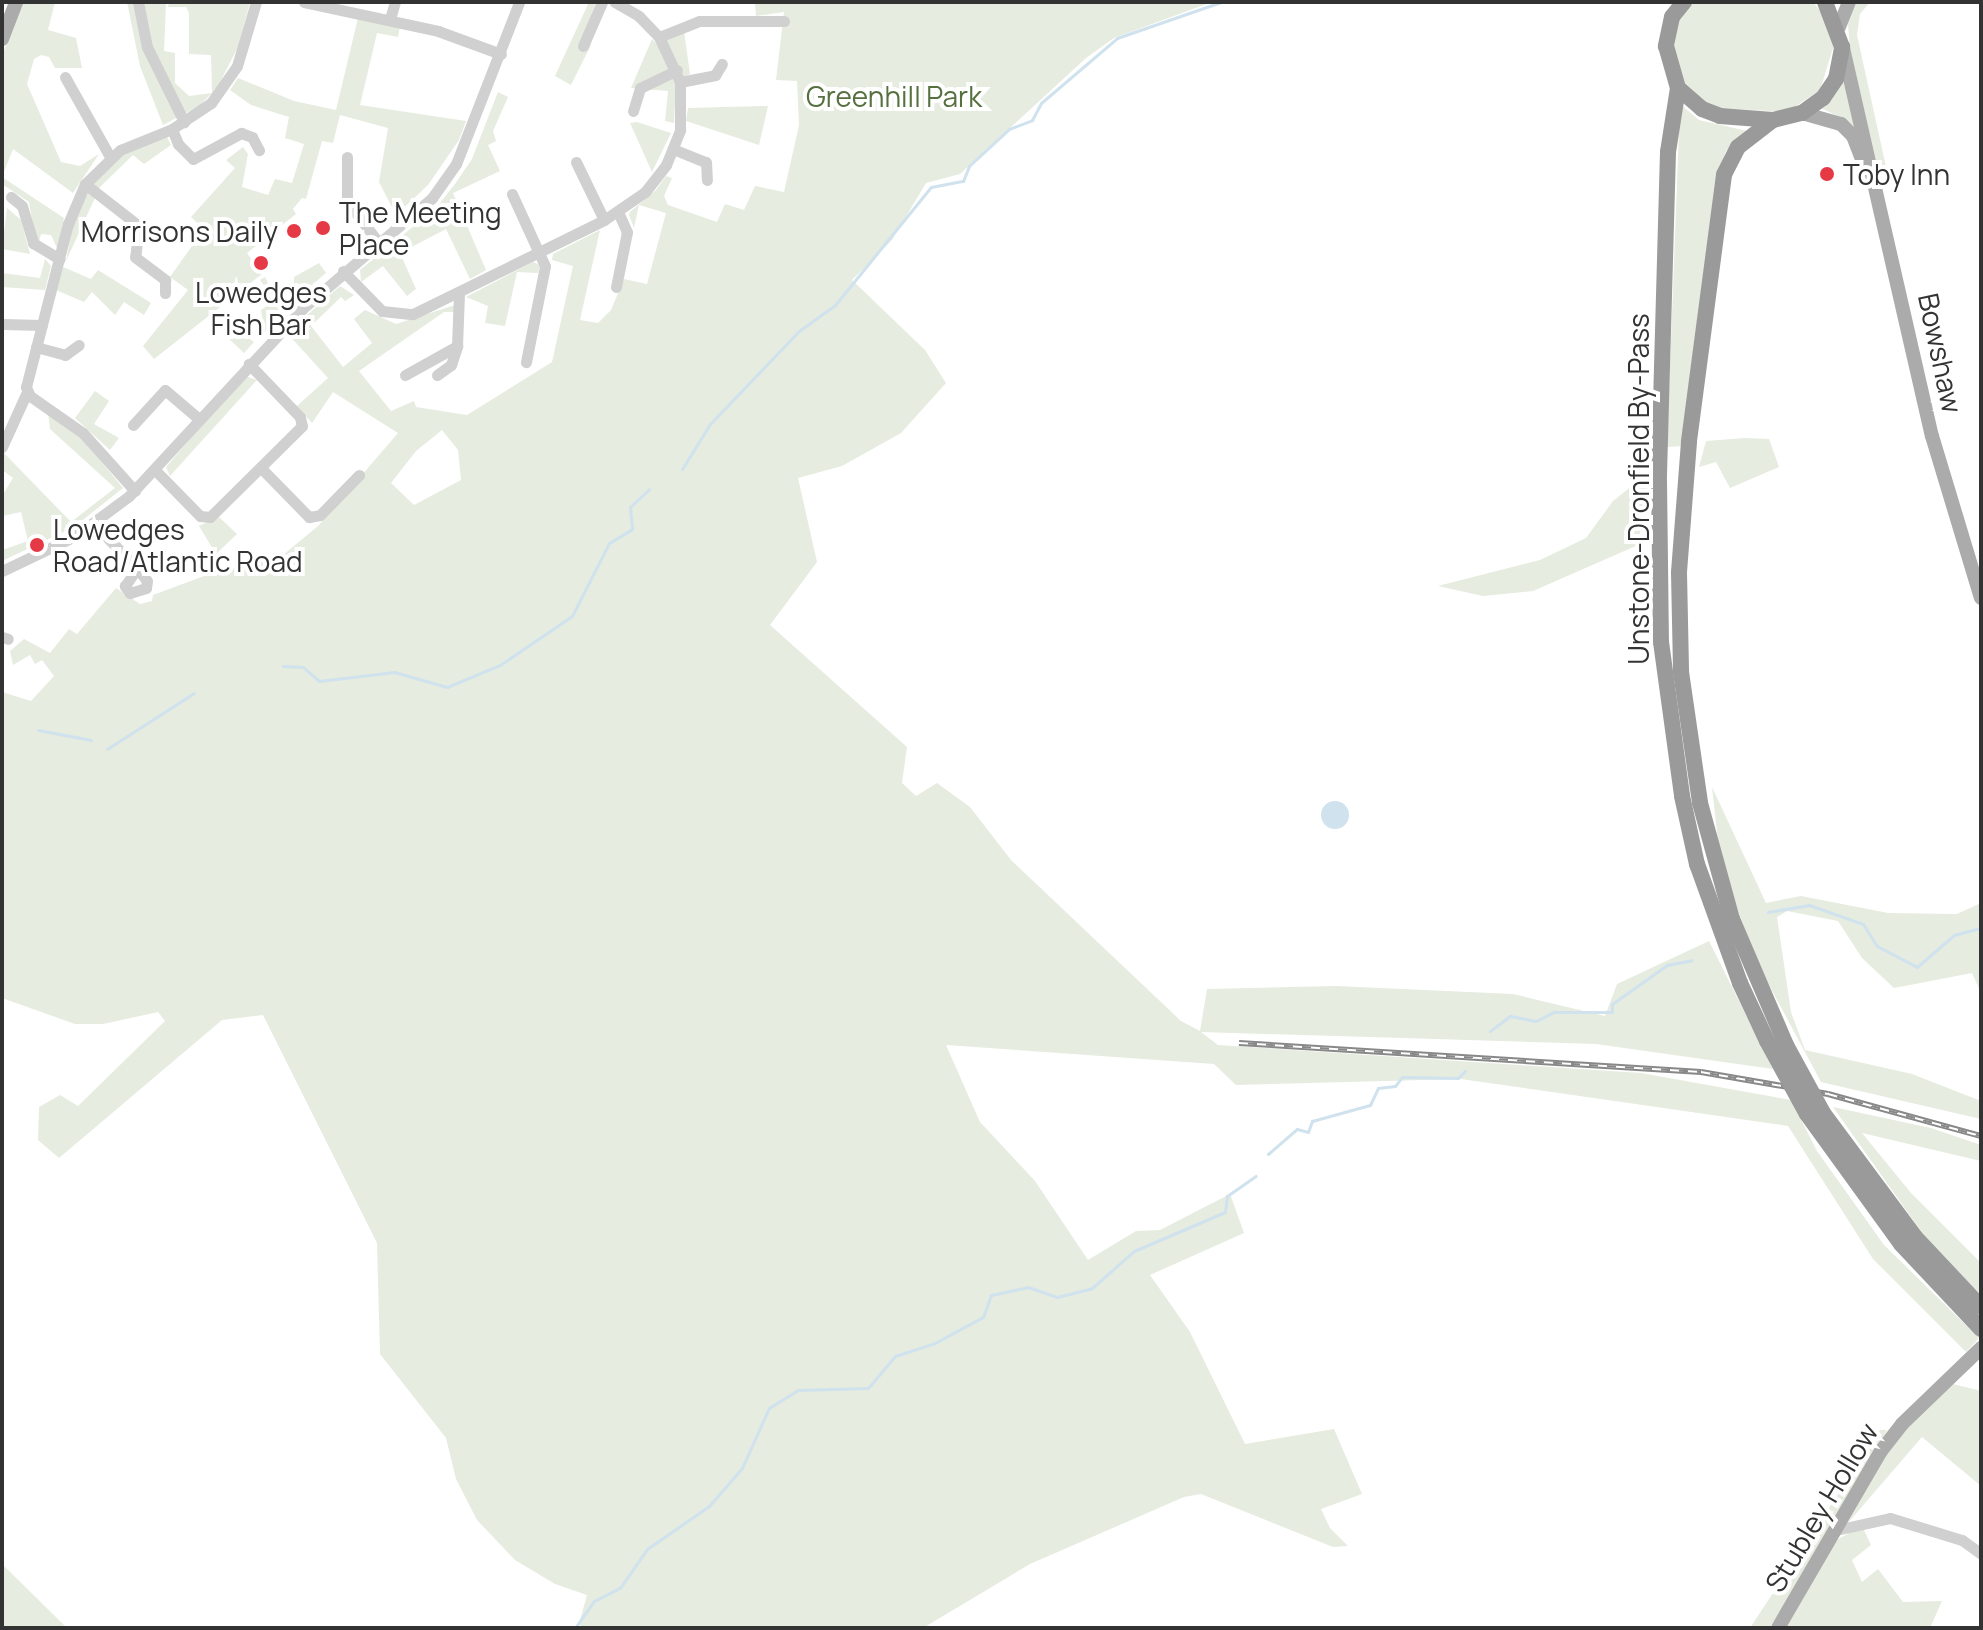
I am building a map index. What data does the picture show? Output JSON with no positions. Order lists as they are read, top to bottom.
{
  "streets": {
    "highway": ["Bowshaw", "Unstone-Dronfield By-Pass"],
    "main road": ["Stubley Hollow"]
  },
  "crossings": [
    ["Bowshaw", "Unstone-Dronfield By-Pass"]
  ],
  "parks": ["Greenhill Park"],
  "places": [
    "Toby Inn",
    "The Meeting Place",
    "Morrisons Daily",
    "Lowedges Fish Bar",
    "Lowedges Road/Atlantic Road"
  ]
}
